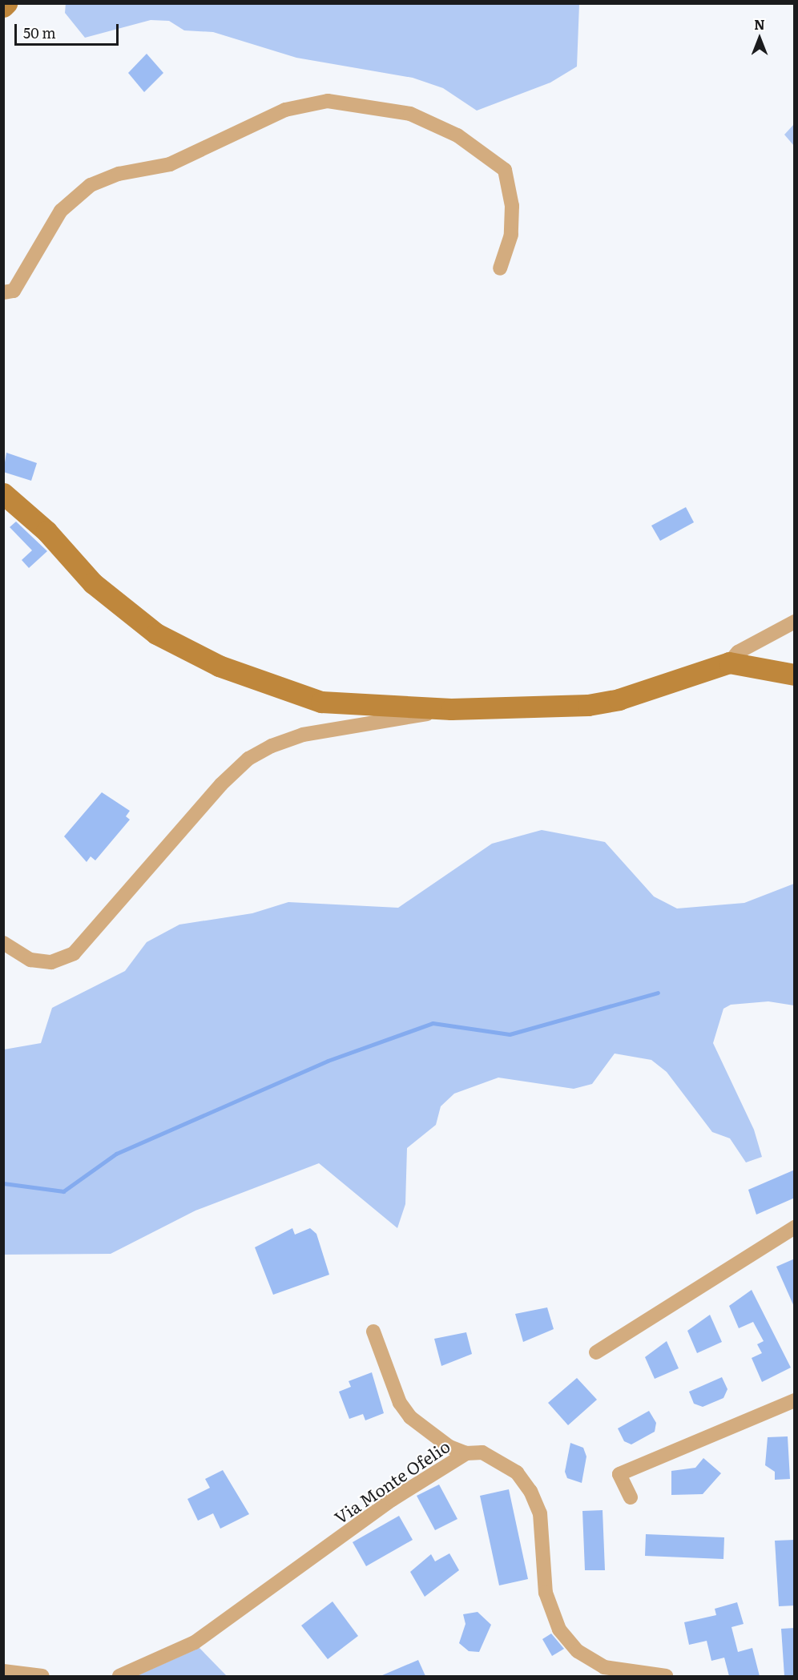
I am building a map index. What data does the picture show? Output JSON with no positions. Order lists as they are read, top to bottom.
{
  "streets": {
    "street": ["Via Monte Ofelio"]
  },
  "scale_bar": "50 m",
  "north": "top"
}
